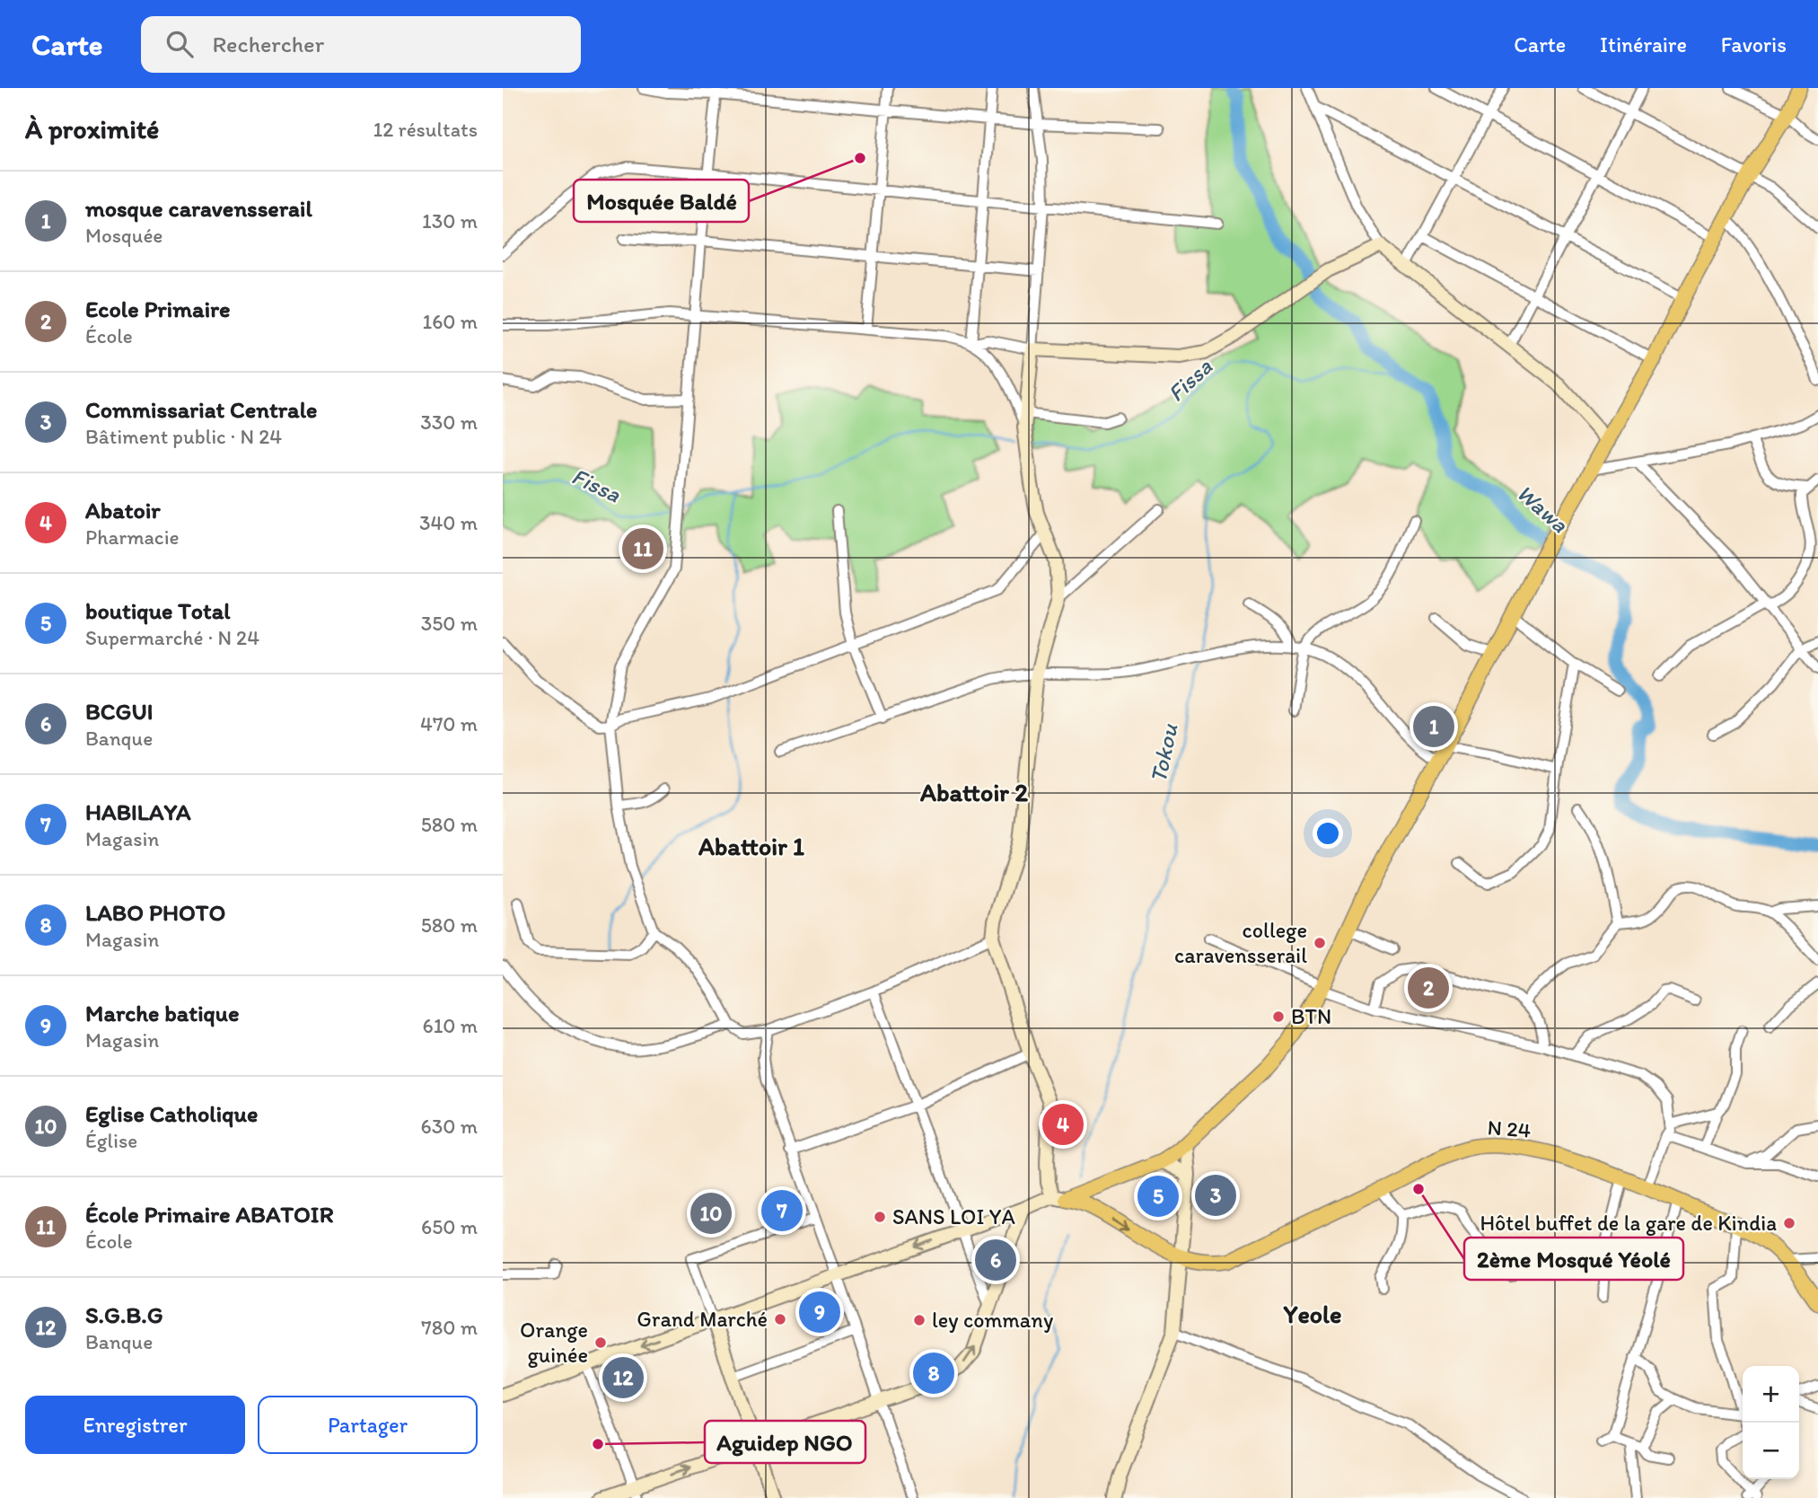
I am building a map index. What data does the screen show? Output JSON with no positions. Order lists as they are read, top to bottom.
{
  "streets": {
    "main road": ["N 24"]
  },
  "districts": ["Abattoir 2", "Abattoir 1", "Yeole"],
  "water": ["Fissa", "Wawa", "Tokou"],
  "places": [
    "Mosquée Baldé",
    "college caravensserail",
    "BTN",
    "2ème Mosqué Yéolé",
    "SANS LOI YA",
    "Hôtel buffet de la gare de Kindia",
    "Grand Marché",
    "ley commany",
    "Orange guinée",
    "Aguidep NGO"
  ],
  "page": {
    "header": "Carte",
    "search": "Rechercher",
    "nav": ["Carte", "Itinéraire", "Favoris"],
    "heading": ["À proximité", "12 résultats"],
    "list": [
      {
        "mark": "1",
        "name": "mosque caravensserail",
        "note": "Mosquée",
        "value": "130 m"
      },
      {
        "mark": "2",
        "name": "Ecole Primaire",
        "note": "École",
        "value": "160 m"
      },
      {
        "mark": "3",
        "name": "Commissariat Centrale",
        "note": "Bâtiment public · N 24",
        "value": "330 m"
      },
      {
        "mark": "4",
        "name": "Abatoir",
        "note": "Pharmacie",
        "value": "340 m"
      },
      {
        "mark": "5",
        "name": "boutique Total",
        "note": "Supermarché · N 24",
        "value": "350 m"
      },
      {
        "mark": "6",
        "name": "BCGUI",
        "note": "Banque",
        "value": "470 m"
      },
      {
        "mark": "7",
        "name": "HABILAYA",
        "note": "Magasin",
        "value": "580 m"
      },
      {
        "mark": "8",
        "name": "LABO PHOTO",
        "note": "Magasin",
        "value": "580 m"
      },
      {
        "mark": "9",
        "name": "Marche batique",
        "note": "Magasin",
        "value": "610 m"
      },
      {
        "mark": "10",
        "name": "Eglise Catholique",
        "note": "Église",
        "value": "630 m"
      },
      {
        "mark": "11",
        "name": "École Primaire ABATOIR",
        "note": "École",
        "value": "650 m"
      },
      {
        "mark": "12",
        "name": "S.G.B.G",
        "note": "Banque",
        "value": "780 m"
      }
    ],
    "pins": [
      "11",
      "1",
      "2",
      "4",
      "3",
      "5",
      "7",
      "10",
      "6",
      "9",
      "8",
      "12"
    ],
    "map_buttons": ["+", "−"],
    "buttons": ["Enregistrer", "Partager"]
  }
}
